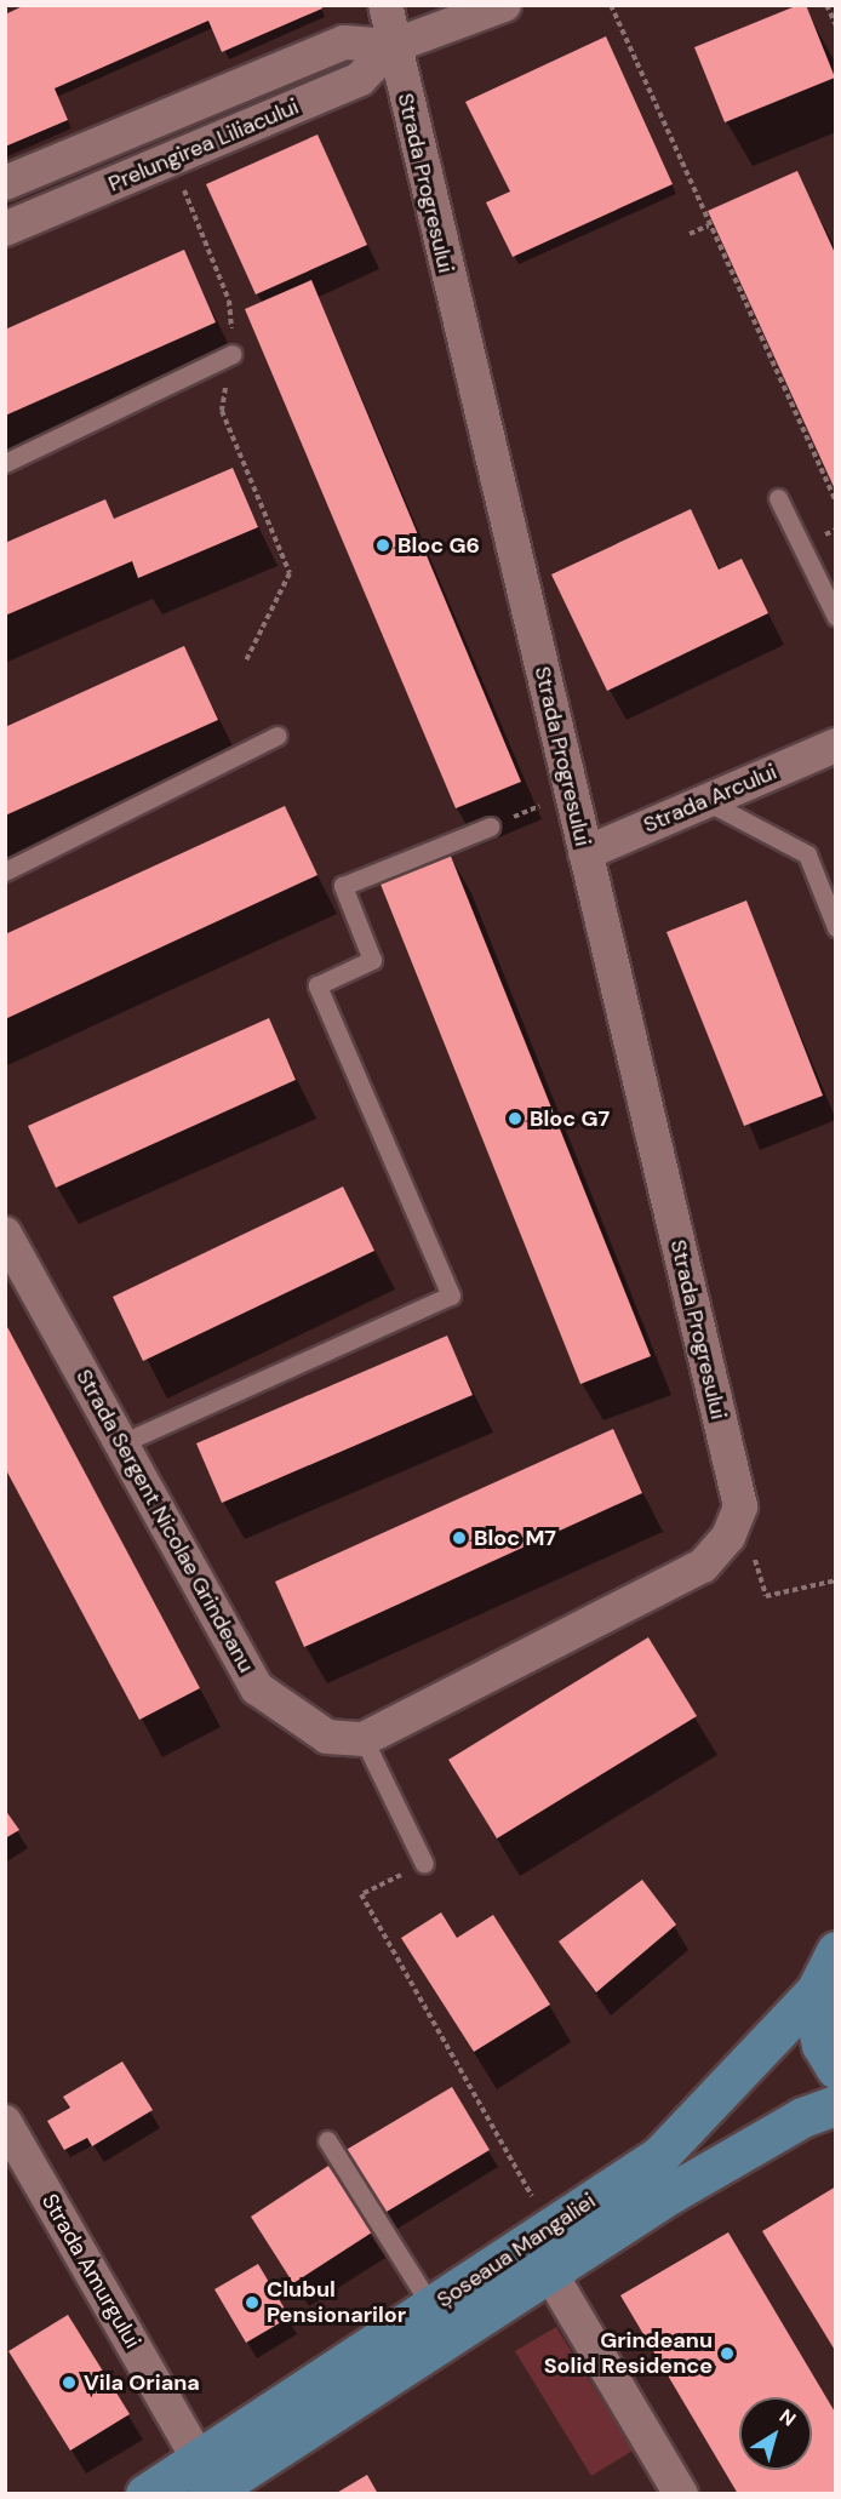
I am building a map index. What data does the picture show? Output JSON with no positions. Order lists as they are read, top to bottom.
{
  "streets": {
    "main road": ["Șoseaua Mangaliei"],
    "street": [
      "Prelungirea Liliacului",
      "Strada Progresului",
      "Strada Arcului",
      "Strada Sergent Nicolae Grindeanu",
      "Strada Amurgului"
    ]
  },
  "crossings": [
    ["Prelungirea Liliacului", "Strada Progresului"],
    ["Strada Progresului", "Strada Arcului"],
    ["Șoseaua Mangaliei", "Strada Amurgului"]
  ],
  "places": [
    "Bloc G6",
    "Bloc G7",
    "Bloc M7",
    "Clubul Pensionarilor",
    "Grindeanu Solid Residence",
    "Vila Oriana"
  ],
  "north": "top right"
}
